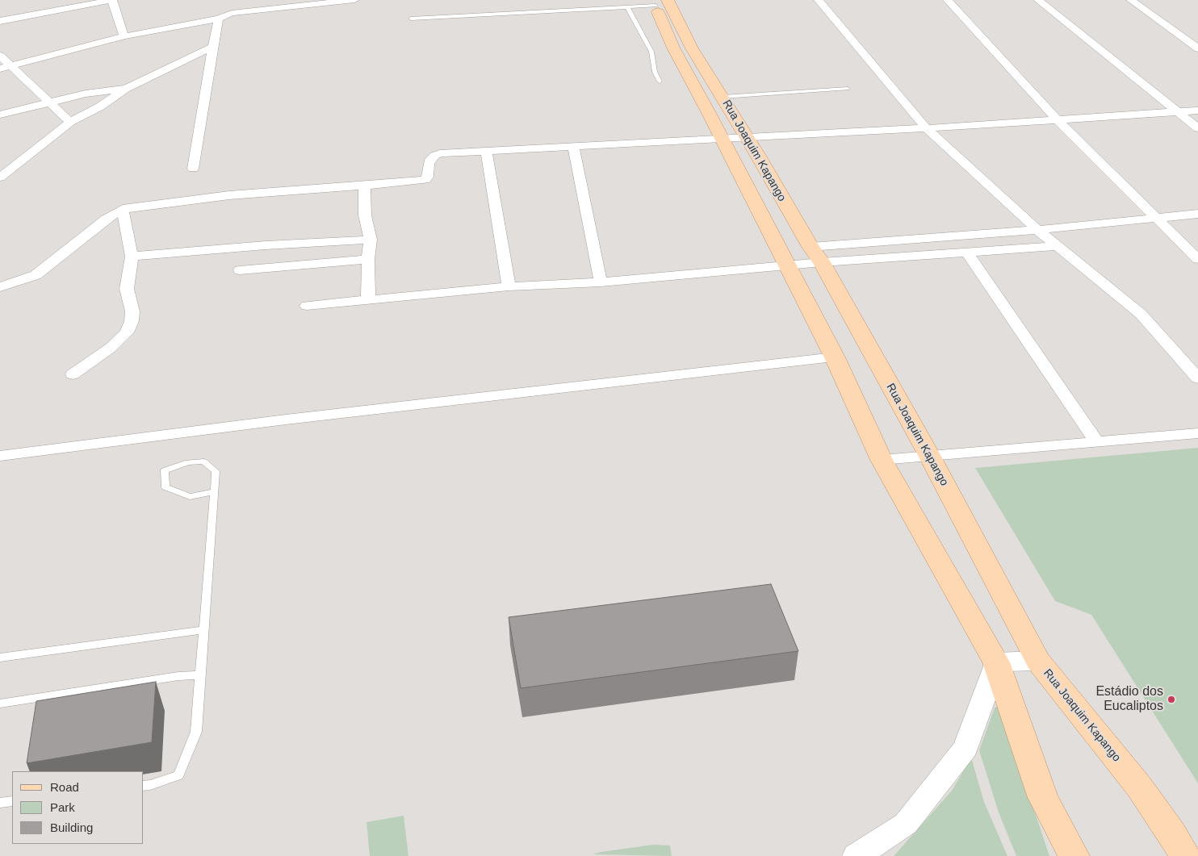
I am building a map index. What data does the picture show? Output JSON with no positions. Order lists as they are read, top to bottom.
{
  "streets": {
    "main road": ["Rua Joaquim Kapango"]
  },
  "places": ["Estádio dos Eucaliptos"],
  "legend": ["Road", "Park", "Building"]
}
